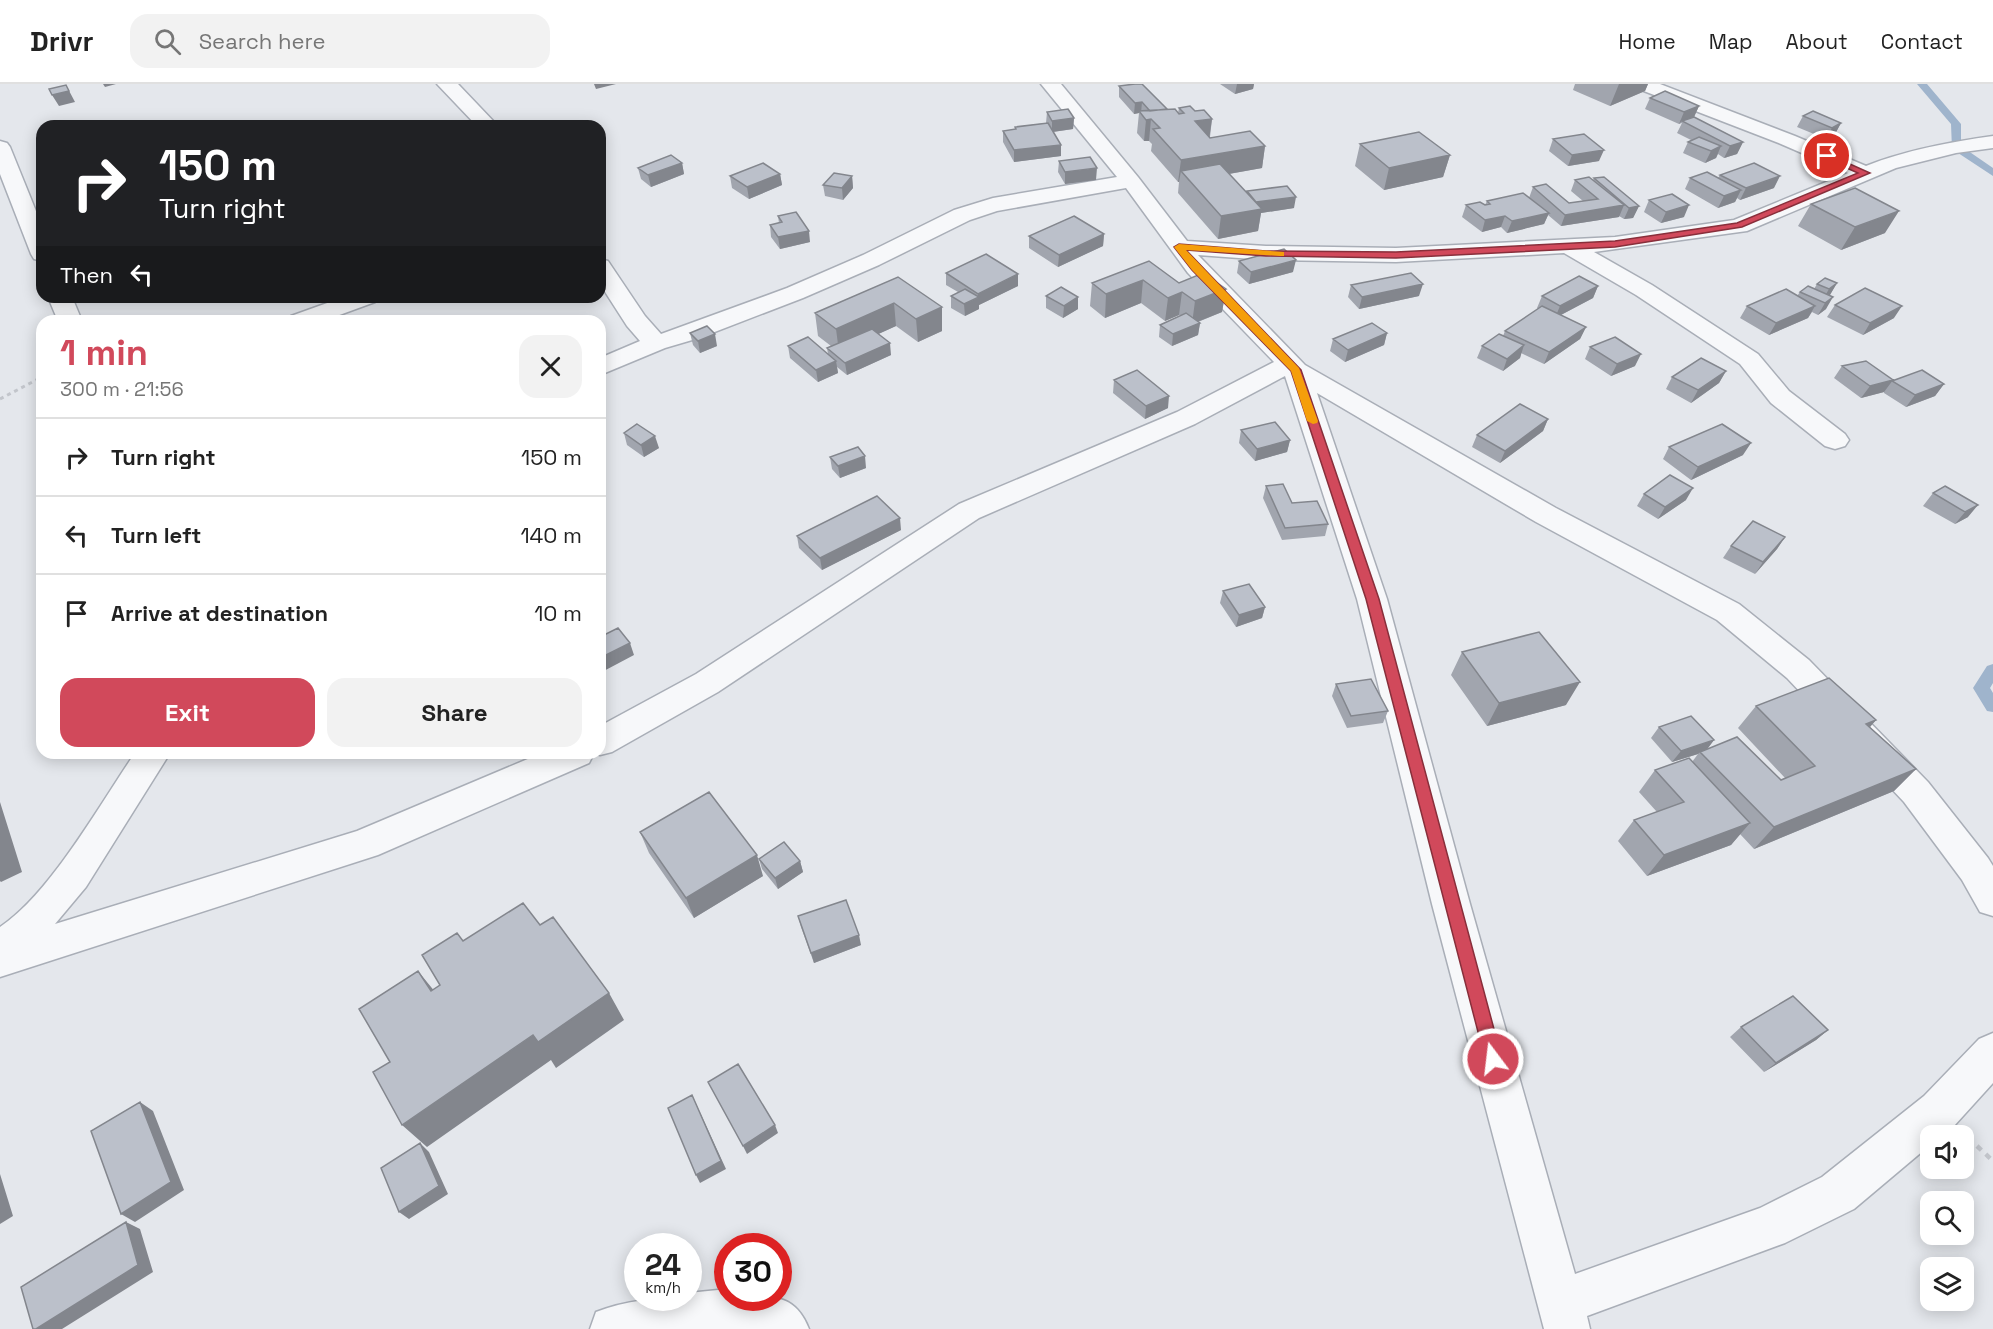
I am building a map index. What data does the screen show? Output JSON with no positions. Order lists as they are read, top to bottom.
{
  "page": {
    "header": "Drivr",
    "search": "Search here",
    "nav": [
      "Home",
      "Map",
      "About",
      "Contact"
    ],
    "turn": ["150 m", "Turn right"],
    "then": "Then",
    "heading": ["1 min", "300 m · 21:56"],
    "list": [
      {
        "name": "Turn right",
        "value": "150 m"
      },
      {
        "name": "Turn left",
        "value": "140 m"
      },
      {
        "name": "Arrive at destination",
        "value": "10 m"
      }
    ],
    "buttons": ["Exit", "Share"],
    "speed": "24 km/h",
    "limit": "30"
  }
}
